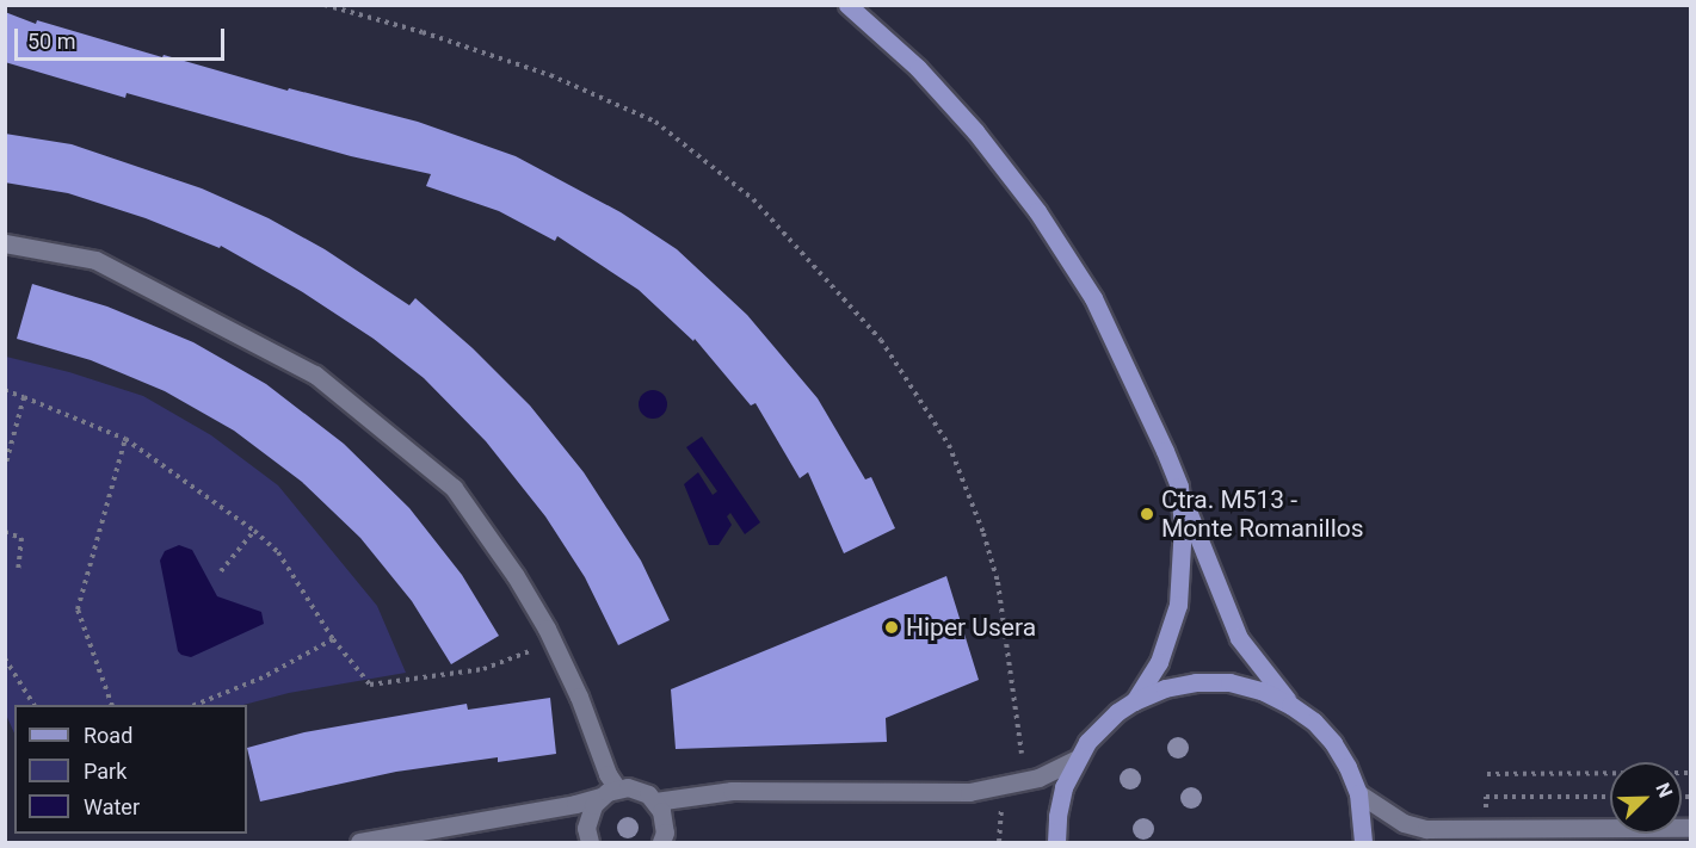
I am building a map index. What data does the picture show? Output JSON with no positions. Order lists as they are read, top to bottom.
{
  "places": ["Ctra. M513 - Monte Romanillos", "Hiper Usera"],
  "legend": ["Road", "Park", "Water"],
  "scale_bar": "50 m",
  "north": "top right"
}
